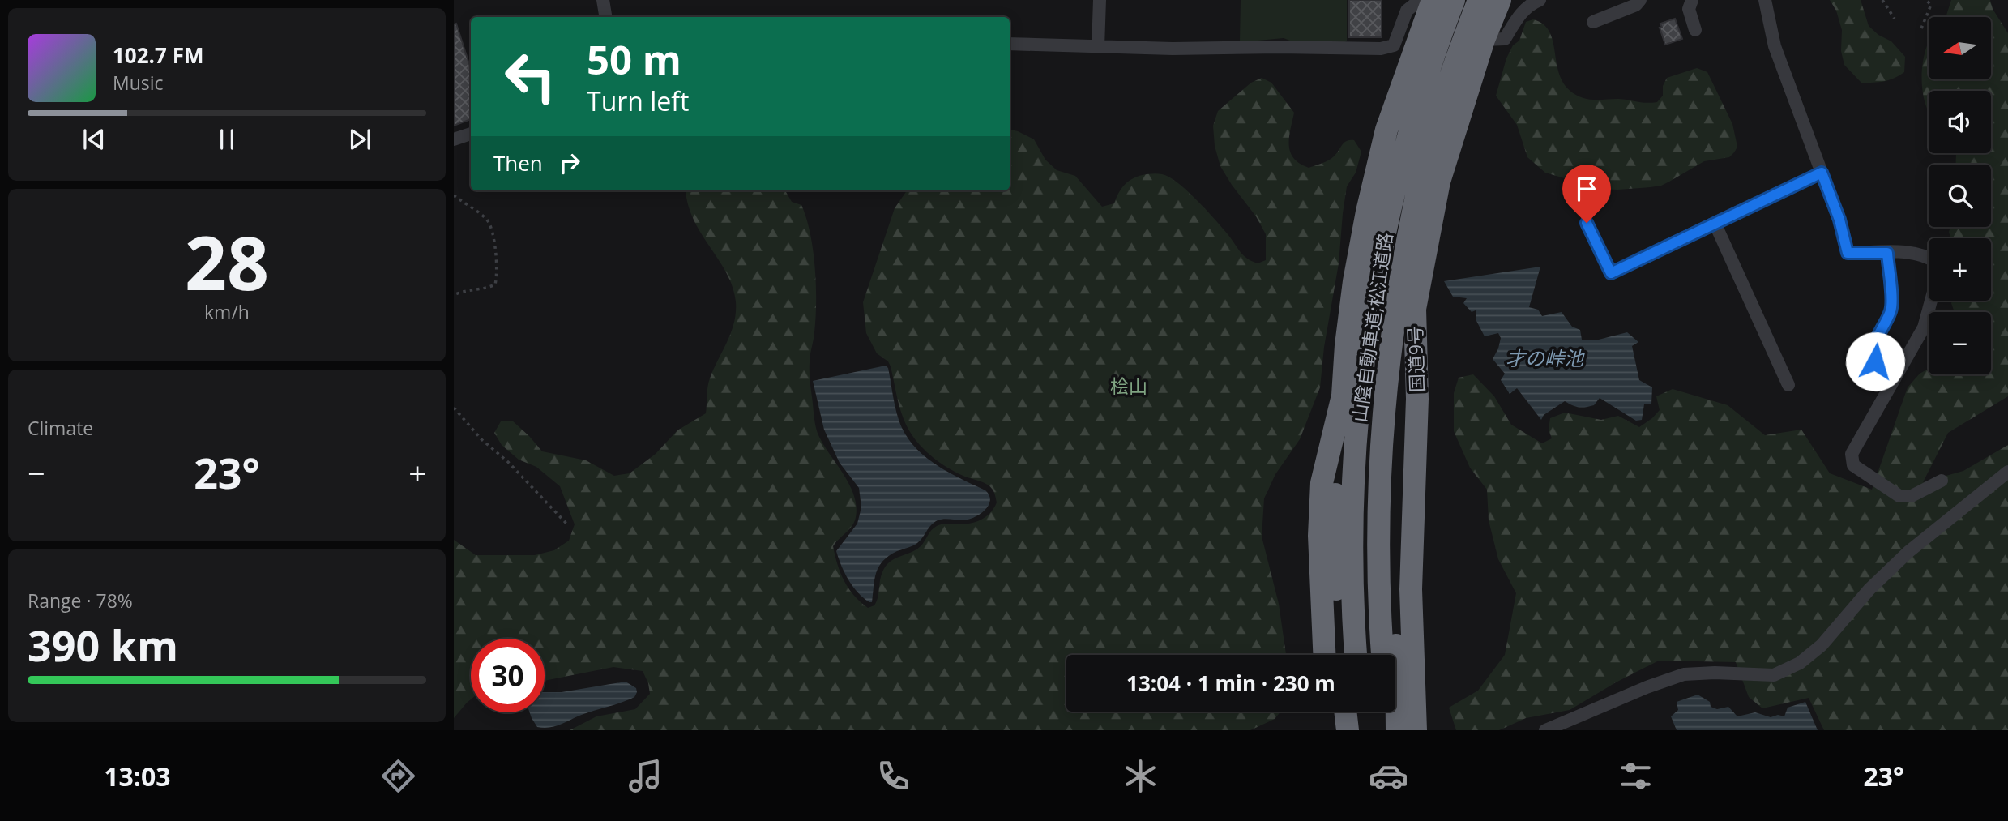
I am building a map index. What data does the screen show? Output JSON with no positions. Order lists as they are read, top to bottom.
{
  "streets": {
    "highway": ["山陰自動車道;松江道路", "国道9号"]
  },
  "water": ["才の峠池"],
  "parks": ["桧山"],
  "north": "left",
  "page": {
    "map_buttons": ["+", "−"],
    "turn": ["50 m", "Turn left"],
    "song": ["102.7 FM", "Music"],
    "then": "Then",
    "tile": [
      ["28", "km/h"],
      "Climate",
      ["Range · 78%", "390 km"]
    ],
    "heat": ["−", "23°", "+"],
    "limit": "30",
    "trip": "13:04 · 1 min · 230 m",
    "tabs": ["13:03", "23°"]
  }
}
